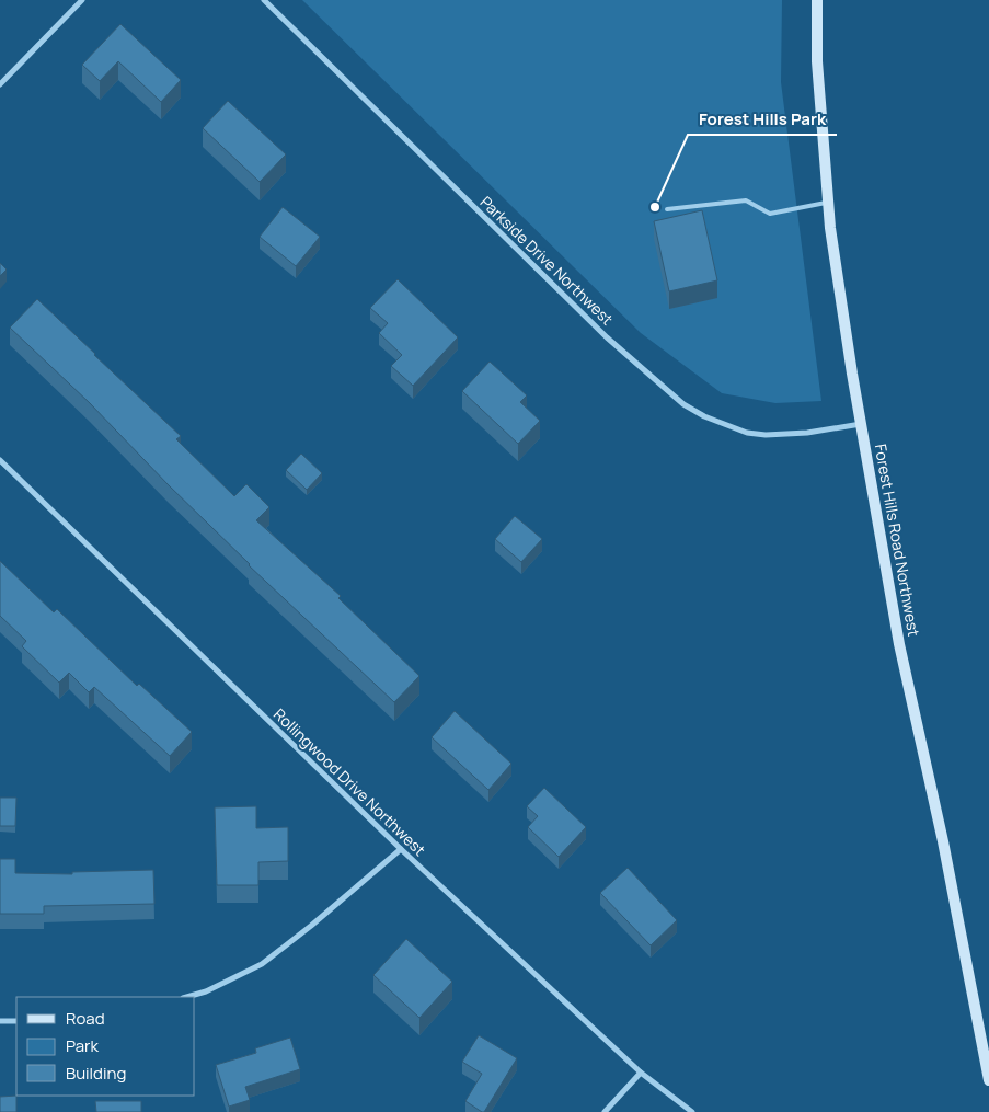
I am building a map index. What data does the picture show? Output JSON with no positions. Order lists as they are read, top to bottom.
{
  "streets": {
    "main road": ["Forest Hills Road Northwest"],
    "street": ["Parkside Drive Northwest", "Rollingwood Drive Northwest"]
  },
  "crossings": [
    ["Parkside Drive Northwest", "Forest Hills Road Northwest"]
  ],
  "places": ["Forest Hills Park"],
  "legend": ["Road", "Park", "Building"]
}
